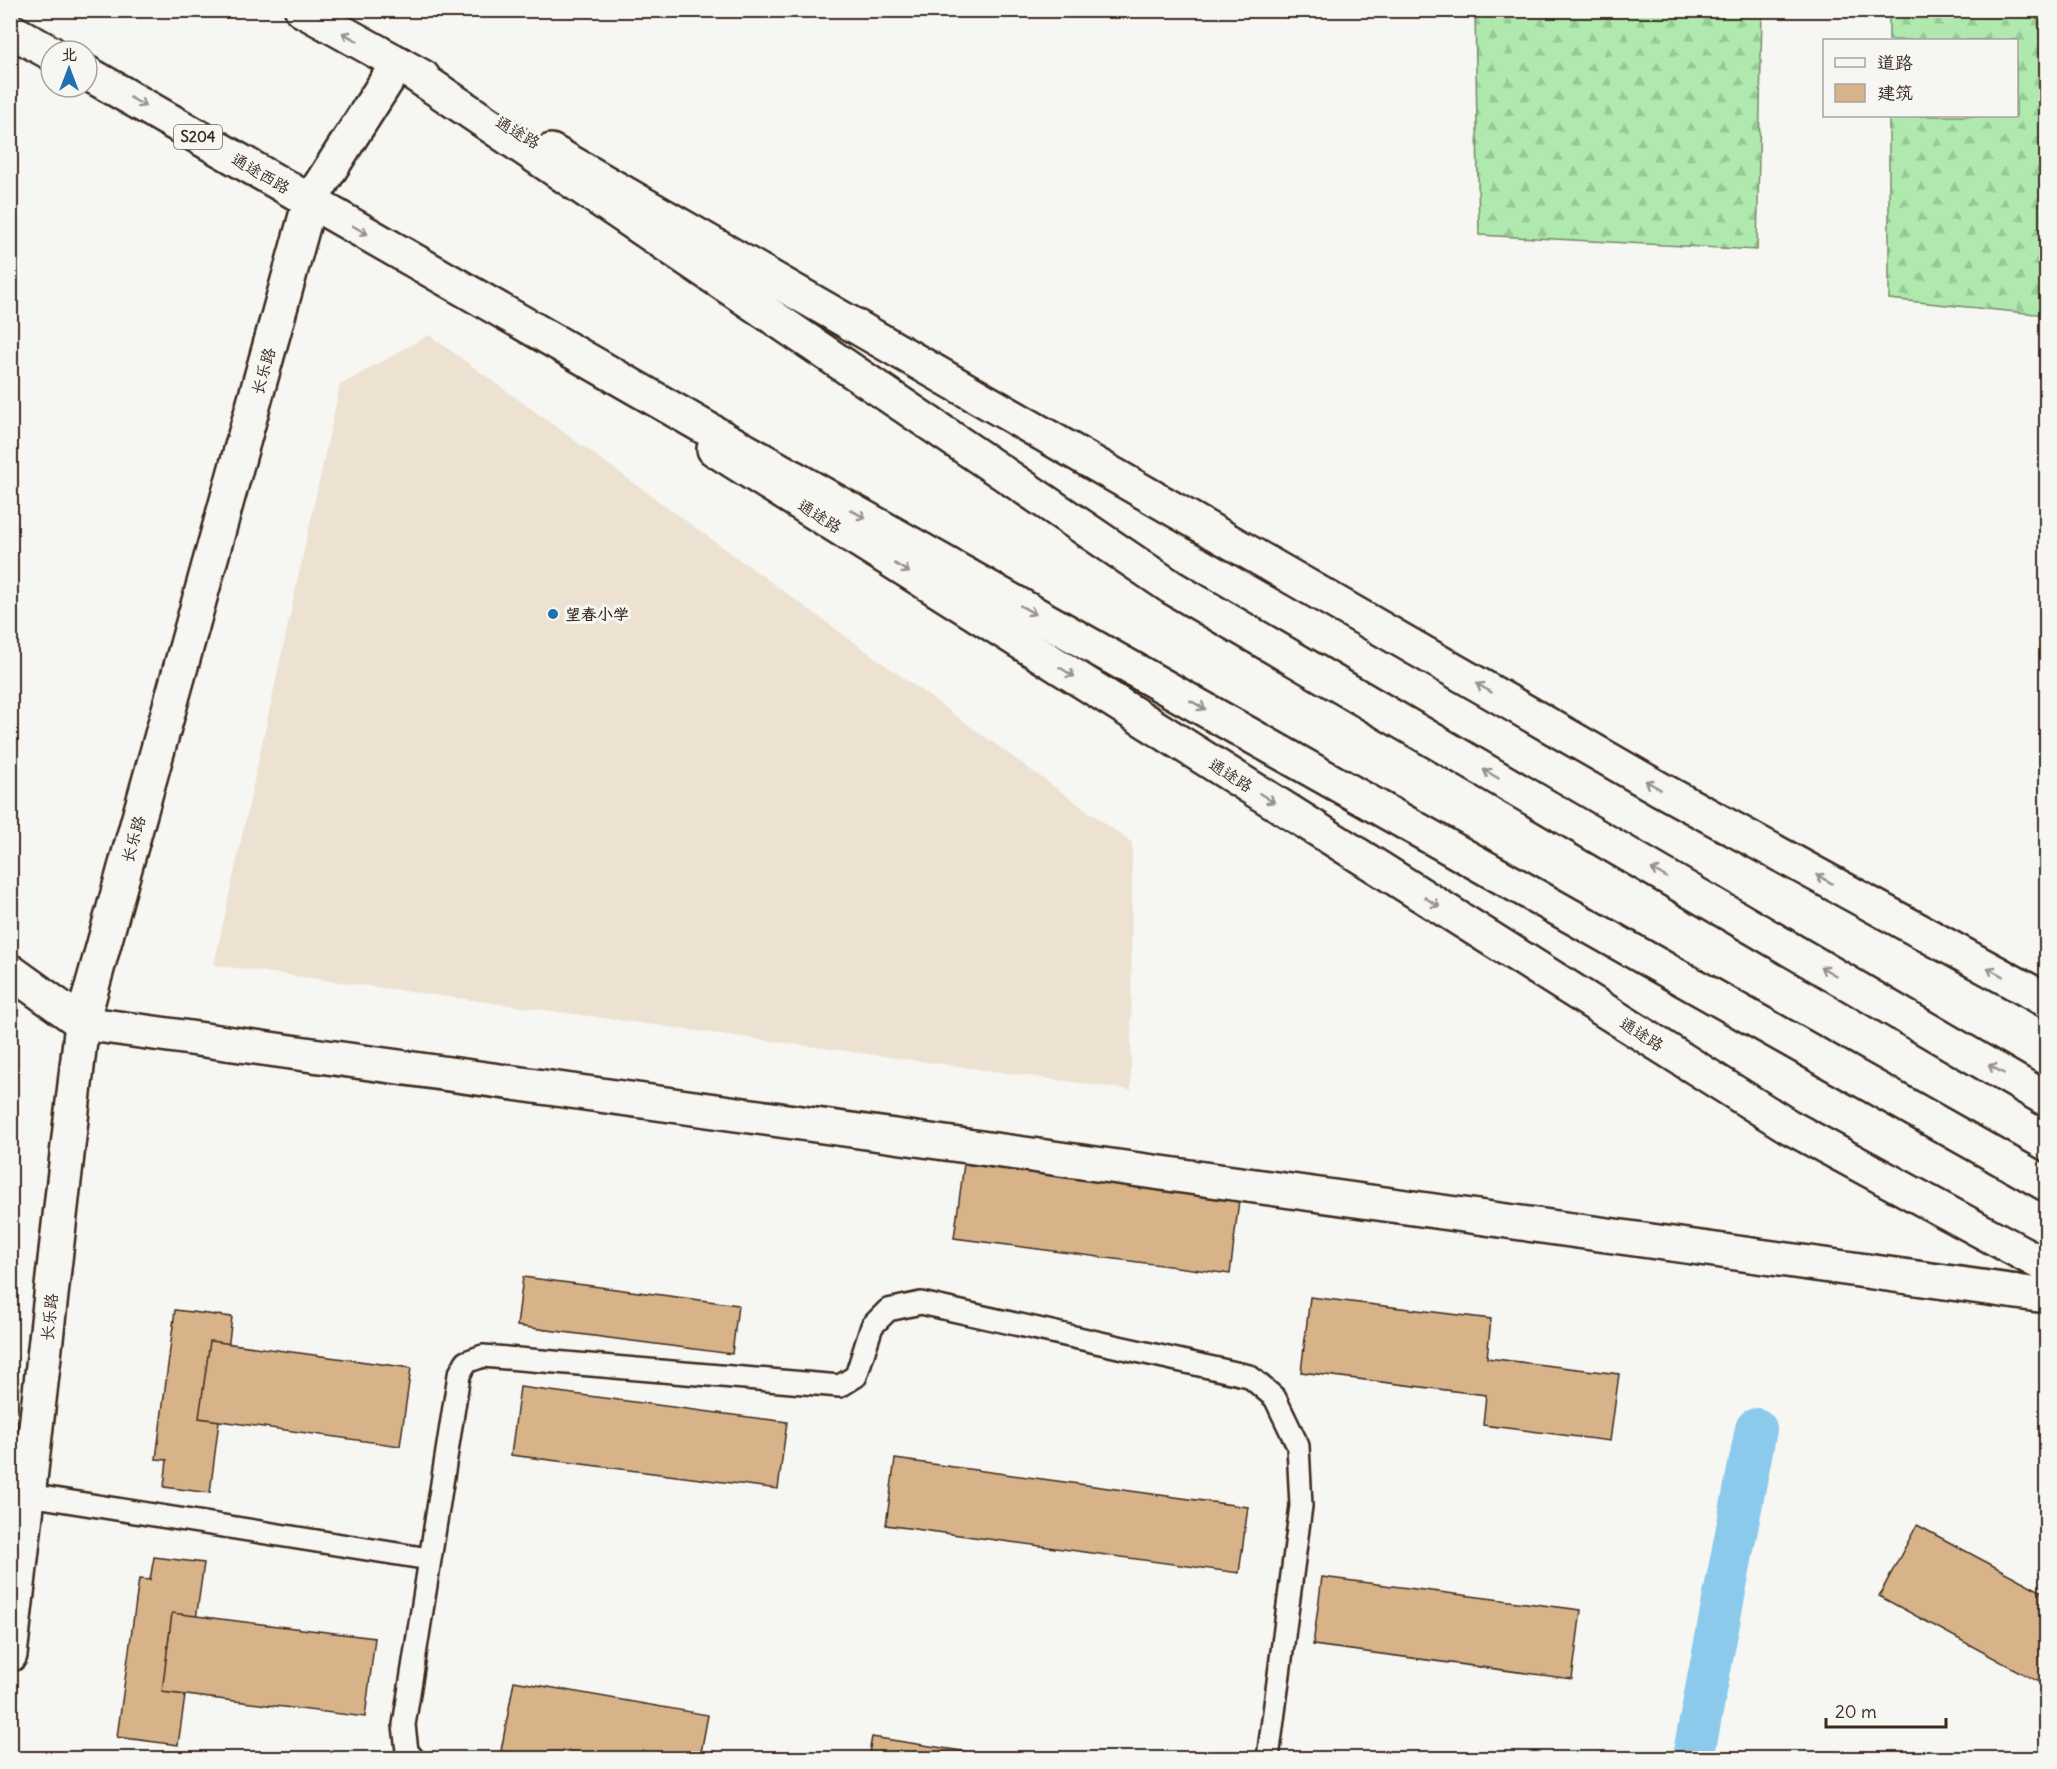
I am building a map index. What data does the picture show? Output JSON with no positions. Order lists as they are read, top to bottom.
{
  "streets": {
    "main road": [
      "通途路",
      "S204",
      "通途西路",
      "长乐路"
    ]
  },
  "crossings": [
    ["通途路", "通途西路"],
    ["通途路", "长乐路"],
    ["通途西路", "长乐路"]
  ],
  "places": ["望春小学"],
  "legend": ["道路", "建筑"],
  "scale_bar": "20 m",
  "north": "top"
}
